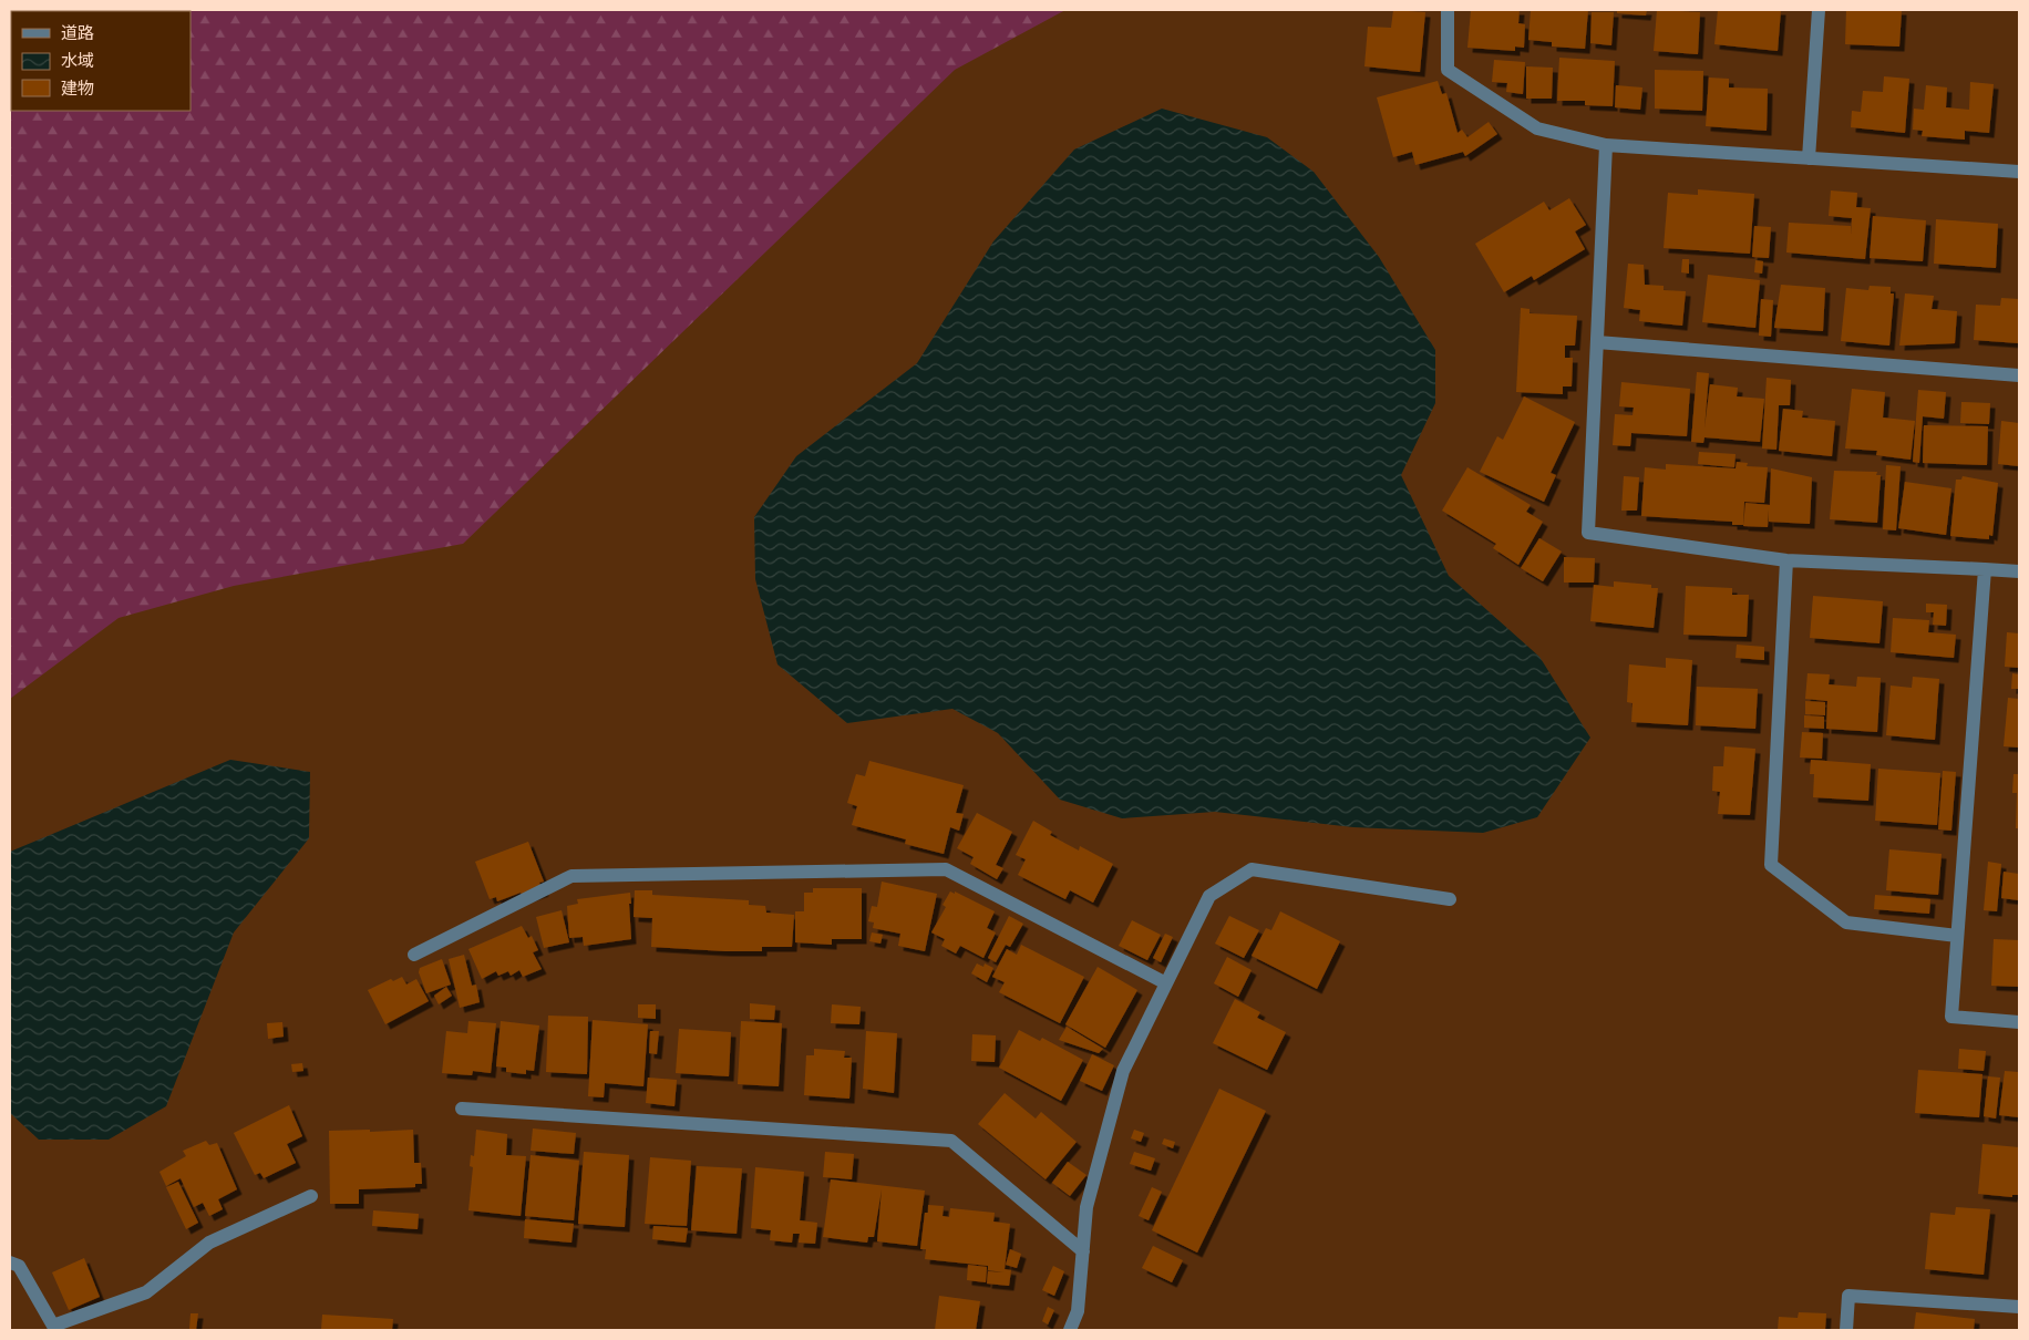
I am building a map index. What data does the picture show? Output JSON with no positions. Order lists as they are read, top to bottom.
{
  "legend": ["道路", "水域", "建物"]
}
